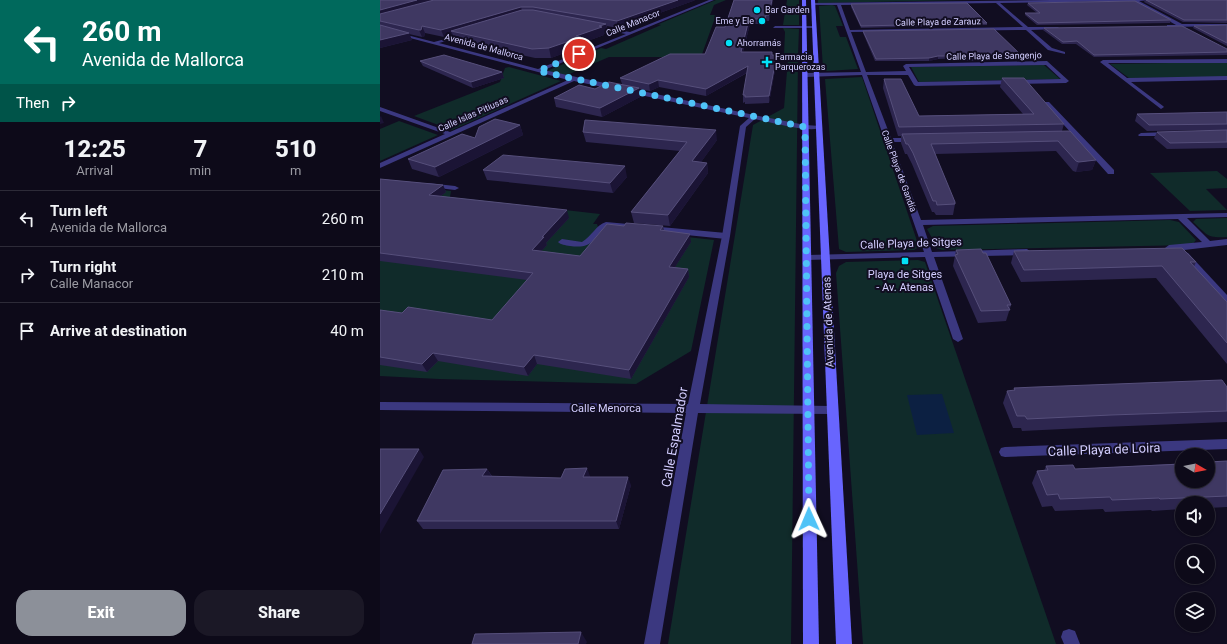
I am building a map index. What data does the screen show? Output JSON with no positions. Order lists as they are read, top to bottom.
{
  "streets": {
    "main road": ["Avenida de Atenas"],
    "street": [
      "Calle Playa de Zarauz",
      "Calle Manacor",
      "Avenida de Mallorca",
      "Calle Playa de Sangenjo",
      "Calle Islas Pitiusas",
      "Calle Playa de Gandía",
      "Calle Playa de Sitges",
      "Calle Menorca",
      "Calle Espalmador",
      "Calle Playa de Loira"
    ]
  },
  "crossings": [
    ["Calle Playa de Zarauz", "Calle Playa de Gandía"],
    ["Calle Manacor", "Avenida de Mallorca"],
    ["Avenida de Mallorca", "Calle Islas Pitiusas"],
    ["Avenida de Mallorca", "Avenida de Atenas"],
    ["Avenida de Mallorca", "Calle Espalmador"],
    ["Calle Playa de Gandía", "Calle Playa de Sitges"],
    ["Calle Playa de Sitges", "Avenida de Atenas"],
    ["Avenida de Atenas", "Calle Menorca"],
    ["Calle Menorca", "Calle Espalmador"]
  ],
  "places": {
    "other": ["Bar Garden", "Eme y Ele", "Ahorramás"],
    "health": ["Farmacia Parquerozas"],
    "transit": ["Playa de Sitges - Av. Atenas"]
  },
  "north": "right",
  "page": {
    "turn": ["260 m", "Avenida de Mallorca"],
    "then": "Then",
    "eta": [
      "12:25",
      "Arrival",
      "7",
      "min",
      "510",
      "m"
    ],
    "list": [
      {
        "name": "Turn left",
        "note": "Avenida de Mallorca",
        "value": "260 m"
      },
      {
        "name": "Turn right",
        "note": "Calle Manacor",
        "value": "210 m"
      },
      {
        "name": "Arrive at destination",
        "value": "40 m"
      }
    ],
    "buttons": ["Exit", "Share"]
  }
}
